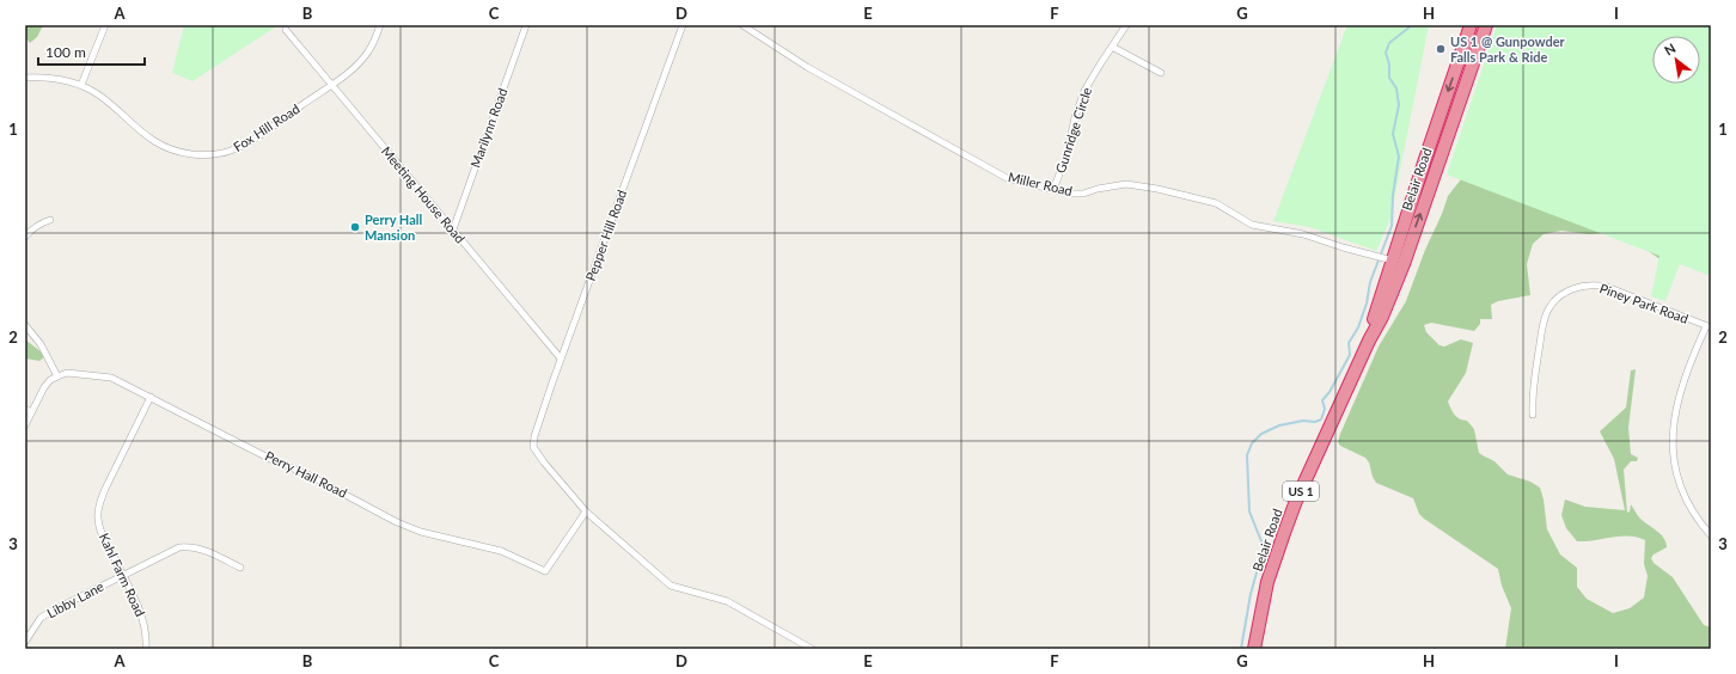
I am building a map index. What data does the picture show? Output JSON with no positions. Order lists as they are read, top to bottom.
{
  "streets": {
    "highway": ["Belair Road", "US 1"],
    "street": [
      "Fox Hill Road",
      "Marilynn Road",
      "Gunridge Circle",
      "Miller Road",
      "Meeting House Road",
      "Pepper Hill Road",
      "Piney Park Road",
      "Perry Hall Road",
      "Kahl Farm Road",
      "Libby Lane"
    ]
  },
  "crossings": [
    ["Fox Hill Road", "Meeting House Road"],
    ["Marilynn Road", "Meeting House Road"],
    ["Gunridge Circle", "Miller Road"],
    ["Belair Road", "Miller Road"],
    ["Meeting House Road", "Pepper Hill Road"],
    ["Pepper Hill Road", "Perry Hall Road"],
    ["Perry Hall Road", "Kahl Farm Road"],
    ["Kahl Farm Road", "Libby Lane"]
  ],
  "places": ["US 1 @ Gunpowder Falls Park & Ride", "Perry Hall Mansion"],
  "scale_bar": "100 m",
  "north": "top left",
  "grid": {
    "columns": [
      "A",
      "B",
      "C",
      "D",
      "E",
      "F",
      "G",
      "H",
      "I"
    ],
    "rows": ["1", "2", "3"]
  }
}
